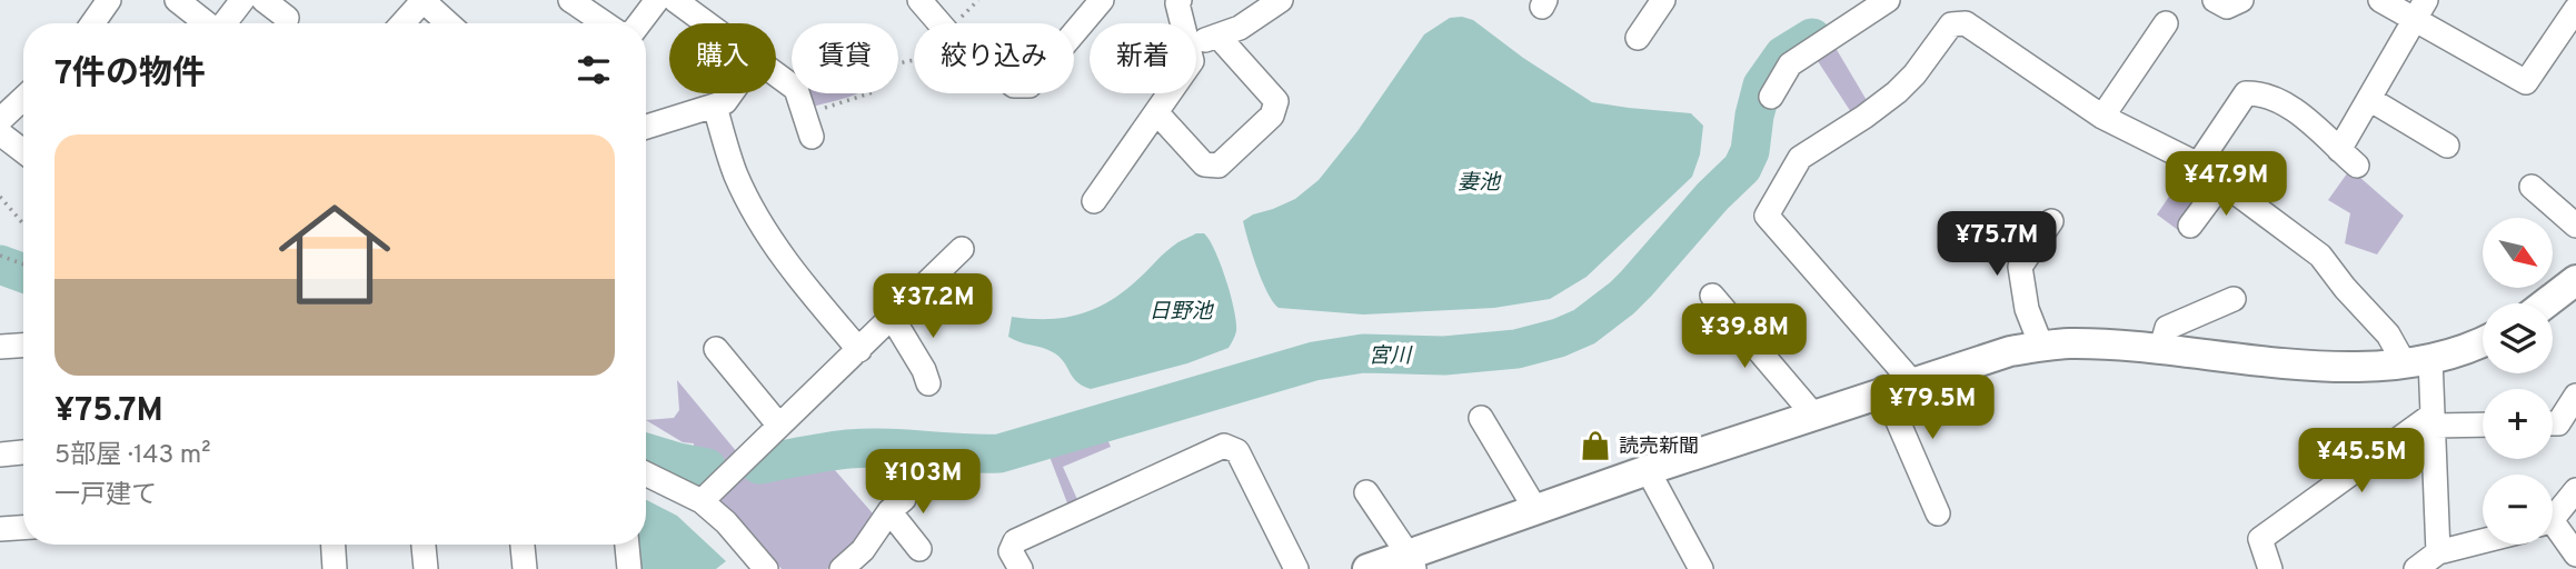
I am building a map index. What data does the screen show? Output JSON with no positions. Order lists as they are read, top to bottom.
{
  "water": ["妻池", "日野池", "宮川"],
  "places": {
    "shop": ["読売新聞"]
  },
  "north": "bottom right",
  "page": {
    "chip": [
      "購入",
      "賃貸",
      "絞り込み",
      "新着"
    ],
    "heading": "7件の物件",
    "list": [
      {
        "name": "¥75.7M",
        "note": "5部屋 · 143 m² · 一戸建て"
      }
    ],
    "price": [
      "¥47.9M",
      "¥75.7M",
      "¥37.2M",
      "¥39.8M",
      "¥79.5M",
      "¥45.5M",
      "¥103M"
    ],
    "map_buttons": ["+", "−"]
  }
}
